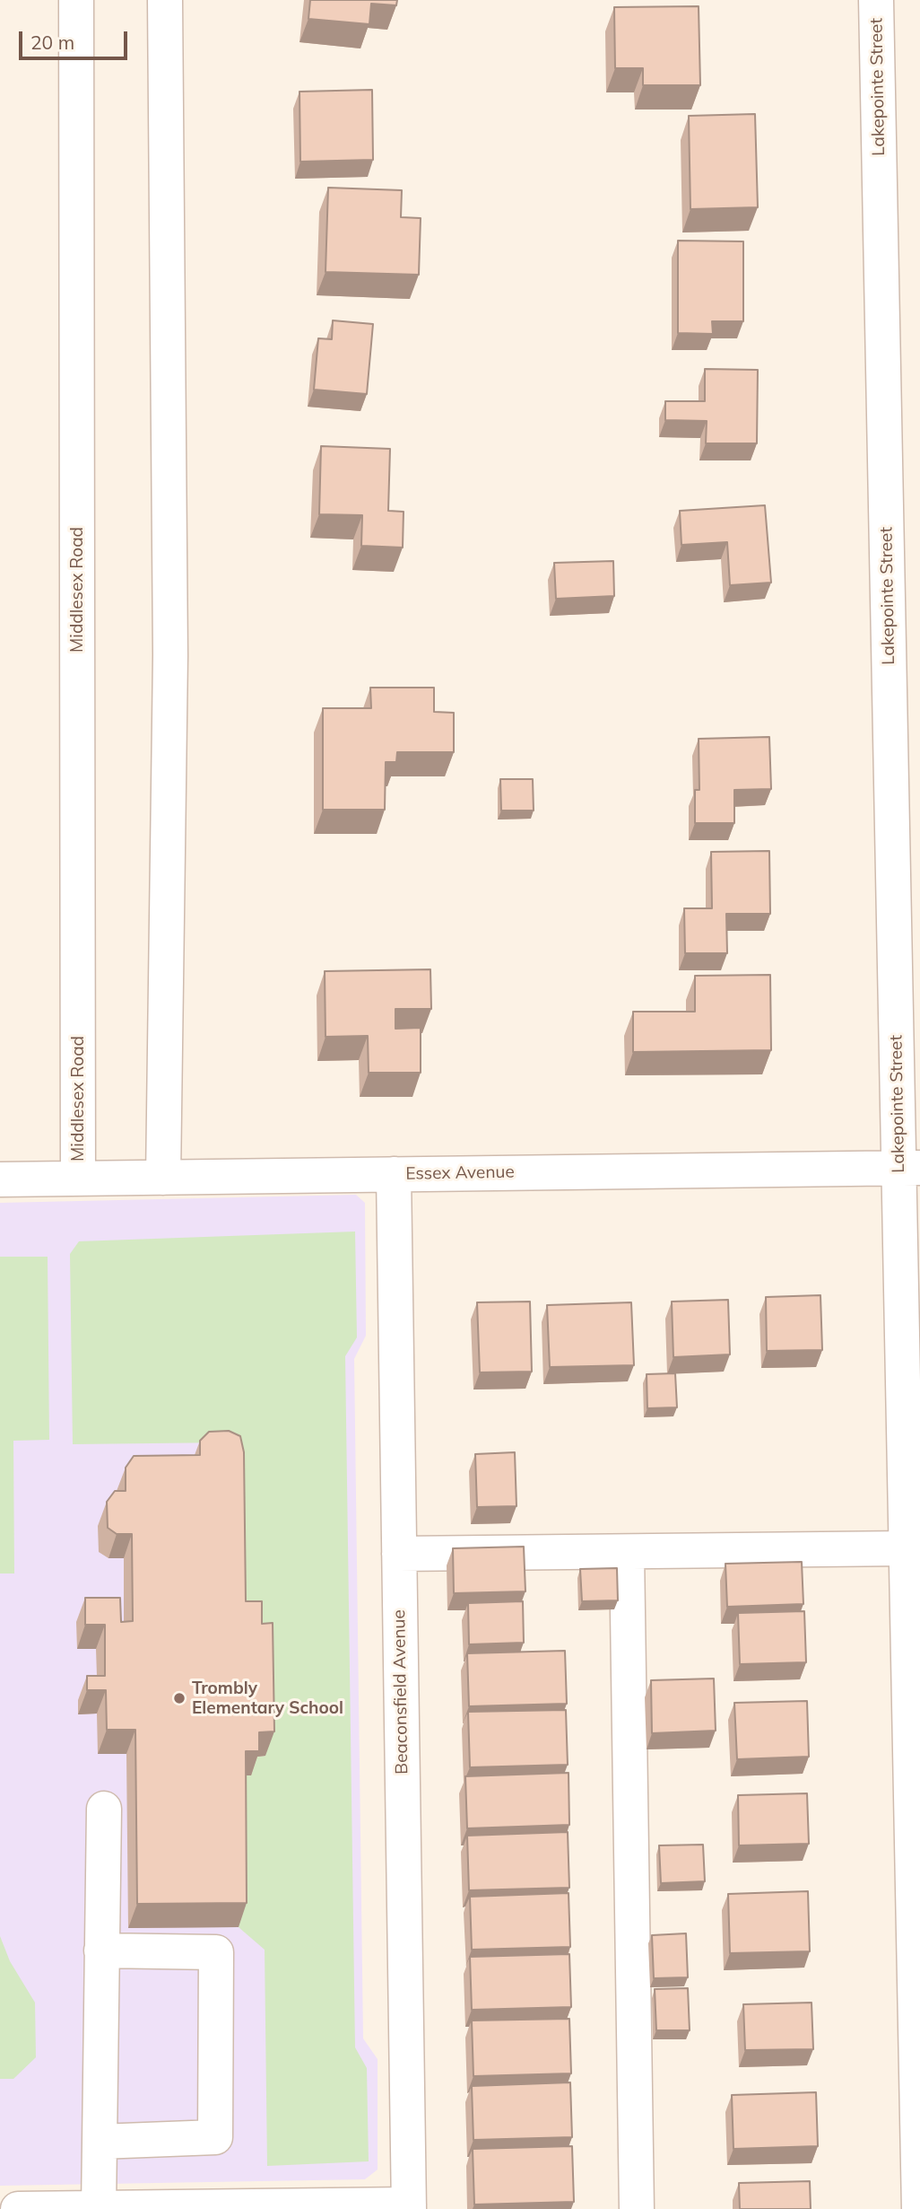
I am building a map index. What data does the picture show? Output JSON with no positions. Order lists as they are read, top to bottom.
{
  "streets": {
    "street": [
      "Lakepointe Street",
      "Middlesex Road",
      "Essex Avenue",
      "Beaconsfield Avenue"
    ]
  },
  "crossings": [
    ["Lakepointe Street", "Essex Avenue"],
    ["Middlesex Road", "Essex Avenue"],
    ["Essex Avenue", "Beaconsfield Avenue"]
  ],
  "places": ["Trombly Elementary School"],
  "scale_bar": "20 m"
}
